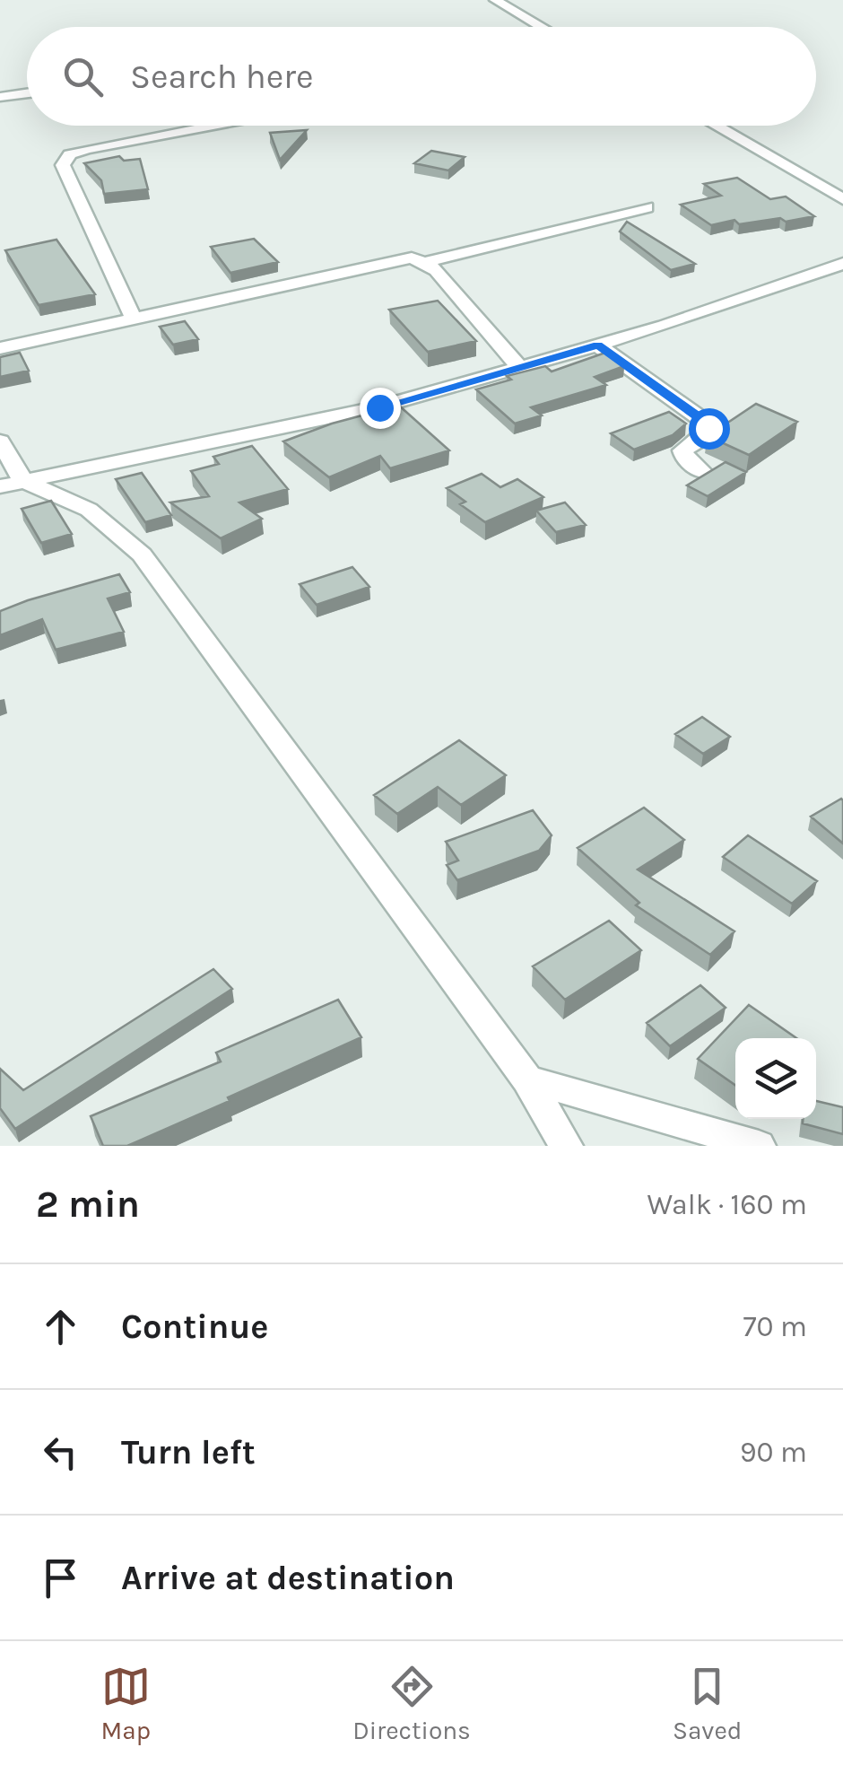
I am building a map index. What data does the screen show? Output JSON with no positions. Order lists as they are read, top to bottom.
{
  "page": {
    "search": "Search here",
    "heading": ["2 min", "Walk · 160 m"],
    "list": [
      ["Continue", "70 m"],
      ["Turn left", "90 m"],
      "Arrive at destination"
    ],
    "nav": ["Map", "Directions", "Saved"]
  }
}
